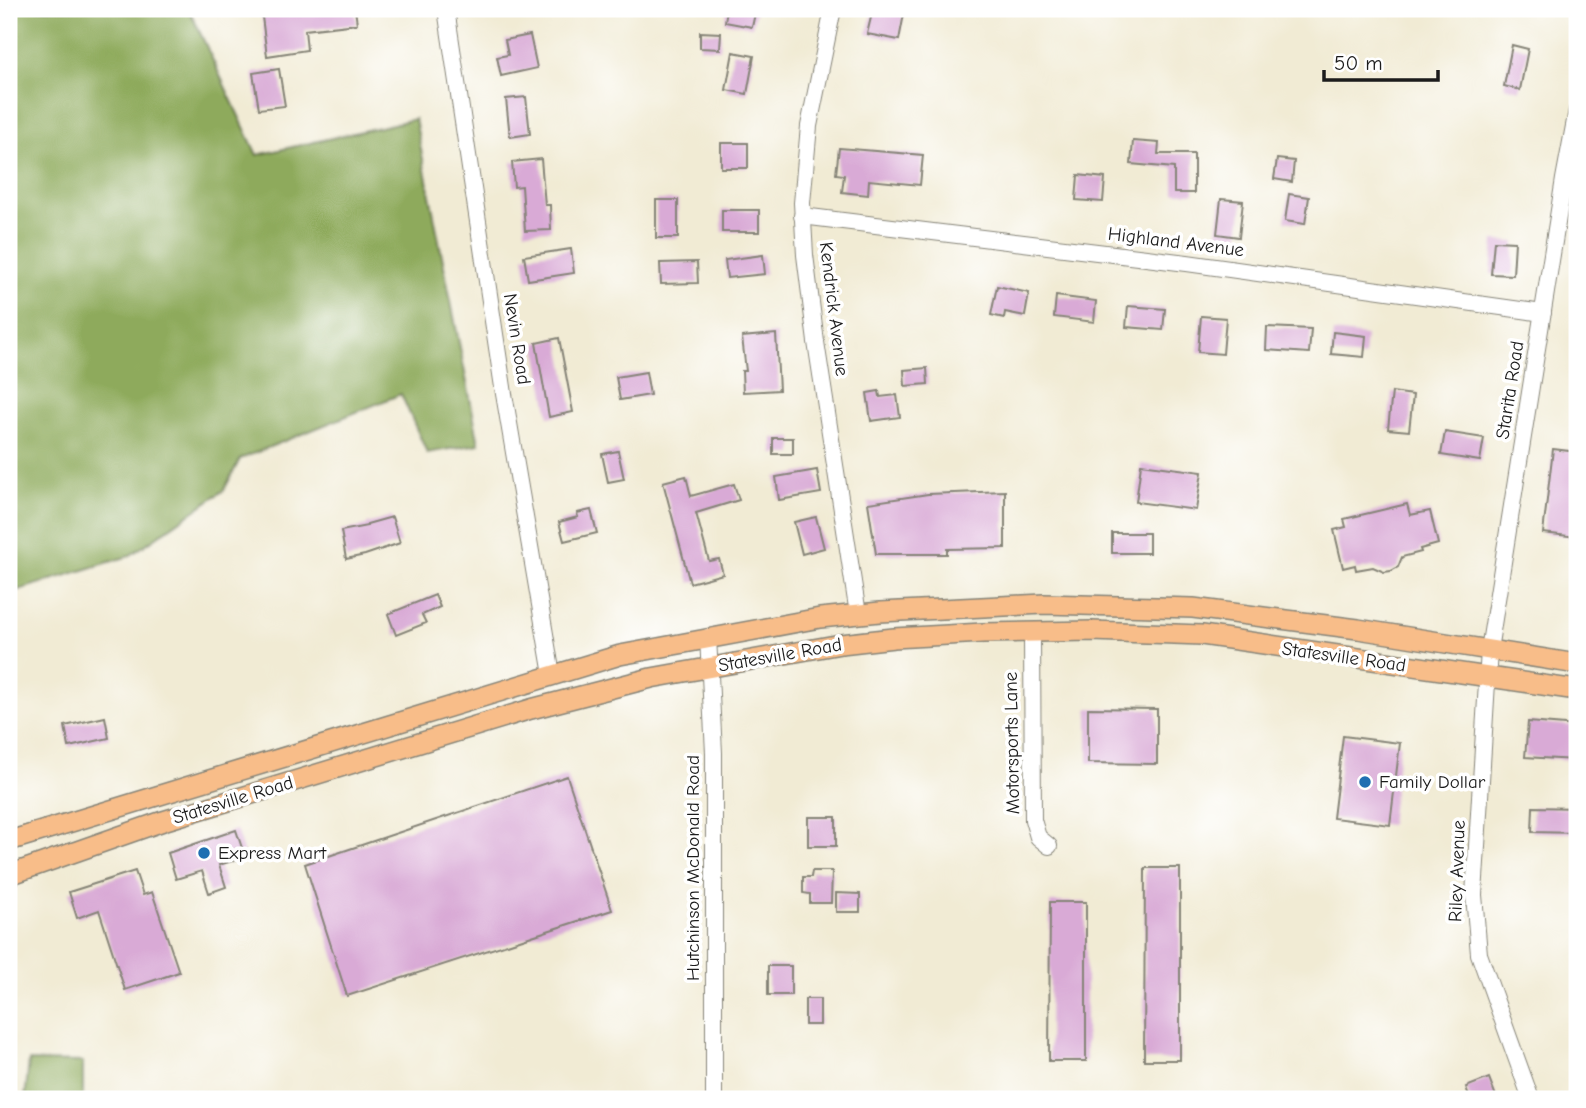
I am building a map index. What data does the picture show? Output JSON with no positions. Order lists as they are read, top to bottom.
{
  "streets": {
    "main road": ["Statesville Road"],
    "street": [
      "Highland Avenue",
      "Kendrick Avenue",
      "Nevin Road",
      "Starita Road",
      "Motorsports Lane",
      "Hutchinson McDonald Road",
      "Riley Avenue"
    ]
  },
  "crossings": [
    ["Highland Avenue", "Kendrick Avenue"],
    ["Highland Avenue", "Starita Road"],
    ["Kendrick Avenue", "Statesville Road"],
    ["Nevin Road", "Statesville Road"],
    ["Starita Road", "Statesville Road"],
    ["Starita Road", "Riley Avenue"],
    ["Statesville Road", "Motorsports Lane"],
    ["Statesville Road", "Hutchinson McDonald Road"],
    ["Statesville Road", "Riley Avenue"]
  ],
  "places": ["Family Dollar", "Express Mart"],
  "scale_bar": "50 m"
}
